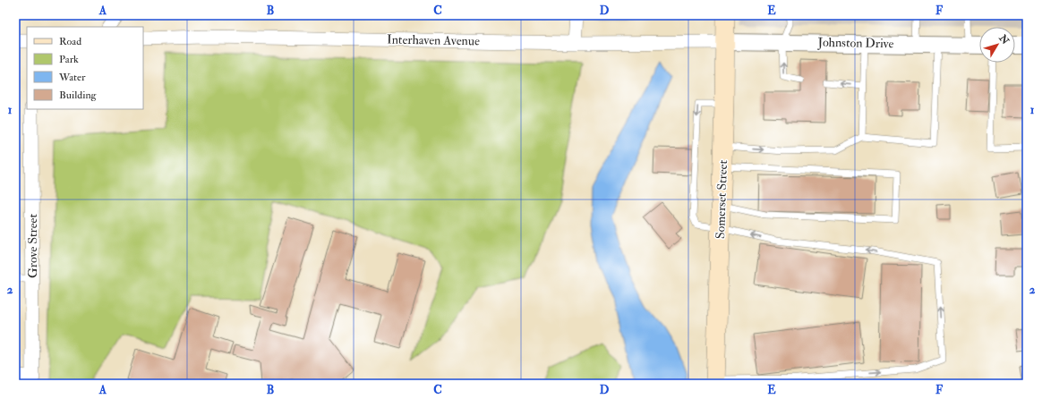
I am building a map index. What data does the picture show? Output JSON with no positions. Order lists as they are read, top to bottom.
{
  "streets": {
    "main road": ["Somerset Street"],
    "street": ["Interhaven Avenue", "Johnston Drive", "Grove Street"]
  },
  "crossings": [
    ["Interhaven Avenue", "Johnston Drive"],
    ["Interhaven Avenue", "Somerset Street"],
    ["Johnston Drive", "Somerset Street"]
  ],
  "legend": [
    "Road",
    "Park",
    "Water",
    "Building"
  ],
  "north": "top right",
  "grid": {
    "columns": [
      "A",
      "B",
      "C",
      "D",
      "E",
      "F"
    ],
    "rows": ["1", "2"]
  }
}
